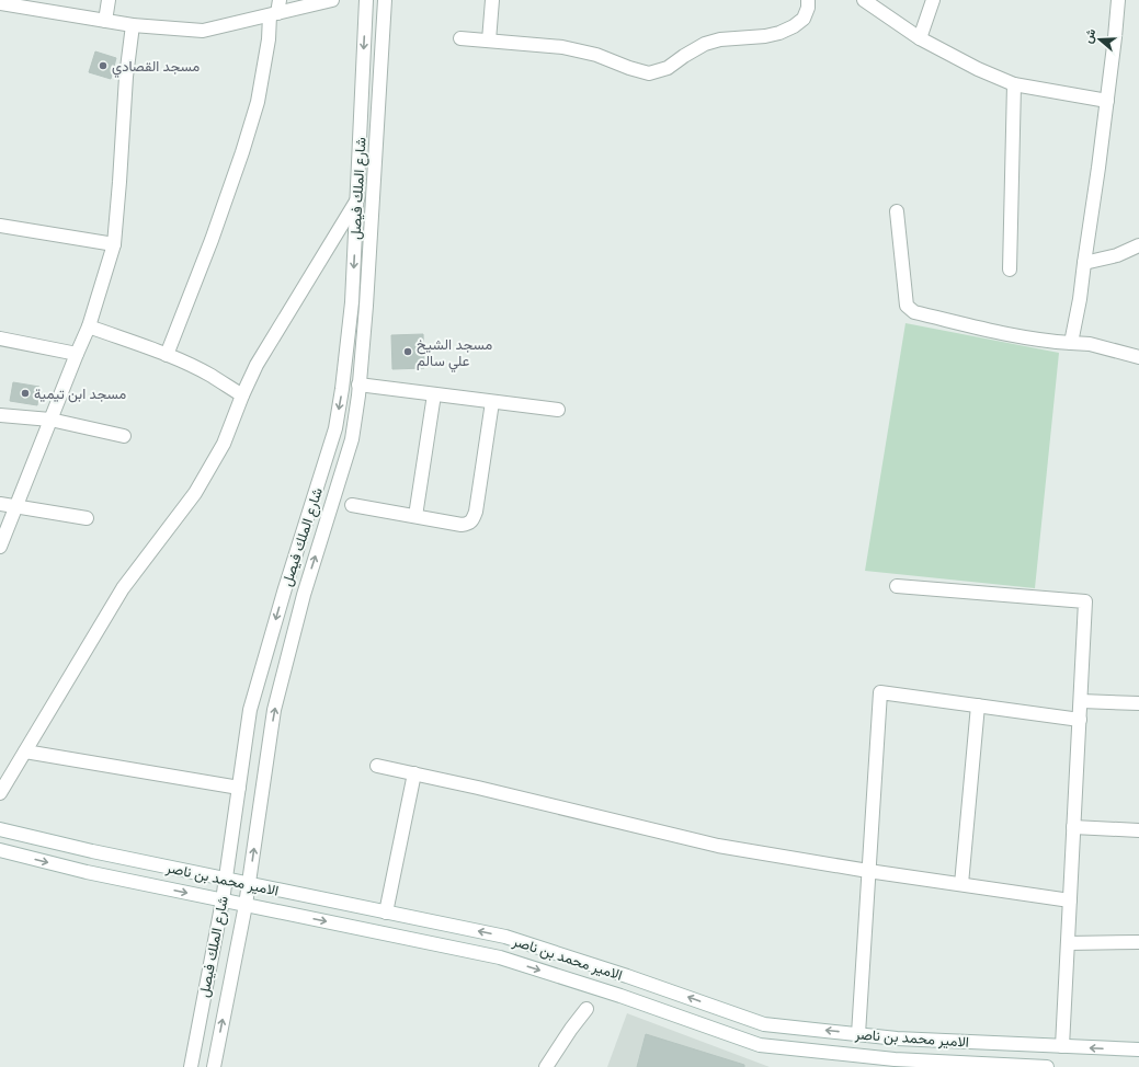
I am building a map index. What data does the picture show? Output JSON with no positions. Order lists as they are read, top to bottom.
{
  "streets": {
    "street": ["شارع الملك فيصل", "الامير محمد بن ناصر"]
  },
  "crossings": [
    ["شارع الملك فيصل", "الامير محمد بن ناصر"]
  ],
  "places": ["مسجد القصادي", "مسجد الشيخ علي سالم", "مسجد ابن تيمية"],
  "north": "left"
}
